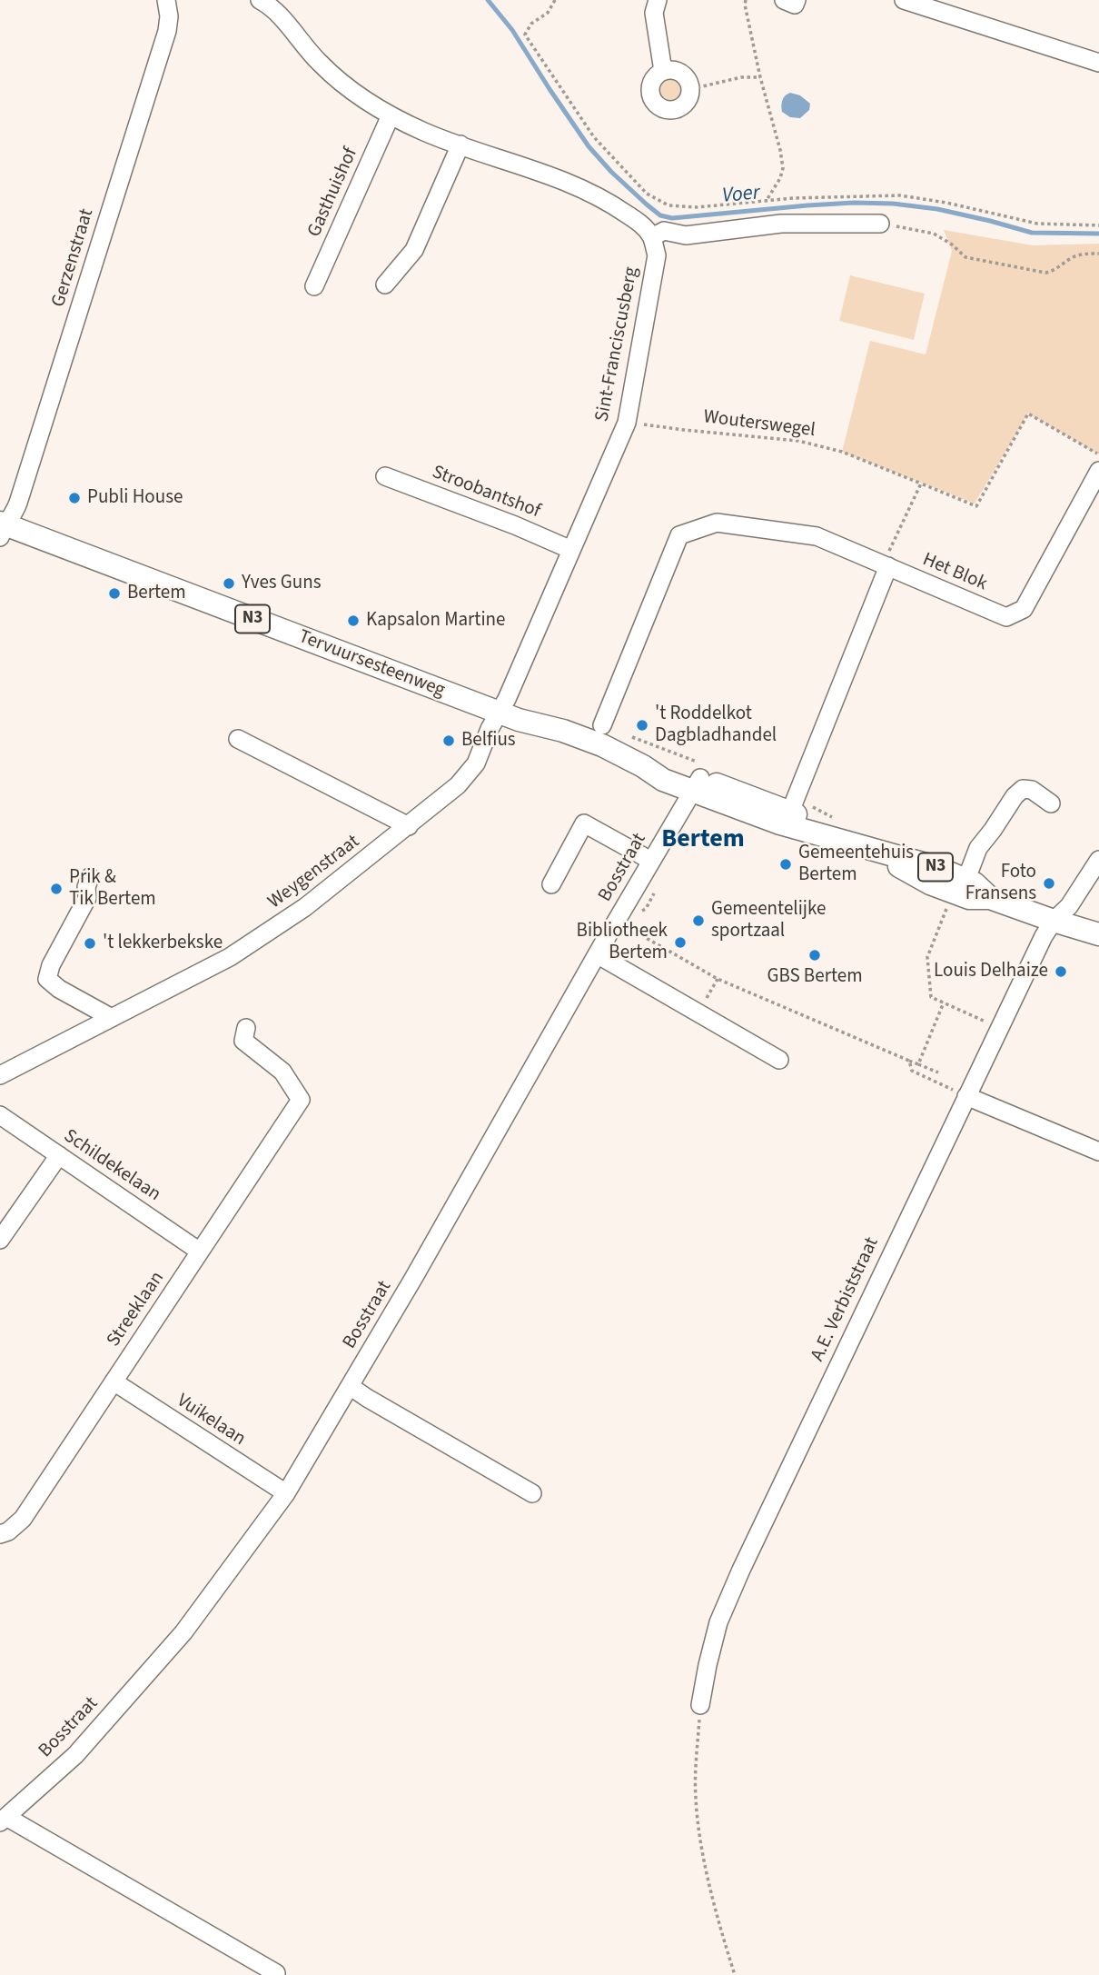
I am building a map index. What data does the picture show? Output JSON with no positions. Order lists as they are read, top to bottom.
{
  "streets": {
    "main road": ["N3", "Tervuursesteenweg"],
    "street": [
      "Gasthuishof",
      "Gerzenstraat",
      "Sint-Franciscusberg",
      "Stroobantshof",
      "Het Blok",
      "Bosstraat",
      "Weygenstraat",
      "Schildekelaan",
      "A.E. Verbiststraat",
      "Streeklaan",
      "Vuikelaan"
    ],
    "path": ["Wouterswegel"]
  },
  "crossings": [
    ["Gerzenstraat", "Tervuursesteenweg"],
    ["Sint-Franciscusberg", "Wouterswegel"],
    ["Sint-Franciscusberg", "Stroobantshof"],
    ["Sint-Franciscusberg", "Tervuursesteenweg"],
    ["Sint-Franciscusberg", "Weygenstraat"],
    ["Het Blok", "Tervuursesteenweg"],
    ["Tervuursesteenweg", "Bosstraat"],
    ["Tervuursesteenweg", "Weygenstraat"],
    ["Tervuursesteenweg", "A.E. Verbiststraat"],
    ["Bosstraat", "Vuikelaan"],
    ["Schildekelaan", "Streeklaan"],
    ["Streeklaan", "Vuikelaan"]
  ],
  "districts": ["Bertem"],
  "water": ["Voer"],
  "places": [
    "Publi House",
    "Yves Guns",
    "Bertem",
    "Kapsalon Martine",
    "'t Roddelkot Dagbladhandel",
    "Belfius",
    "Gemeentehuis Bertem",
    "Foto Fransens",
    "Prik & Tik Bertem",
    "Gemeentelijke sportzaal",
    "Bibliotheek Bertem",
    "'t lekkerbekske",
    "GBS Bertem",
    "Louis Delhaize"
  ]
}
